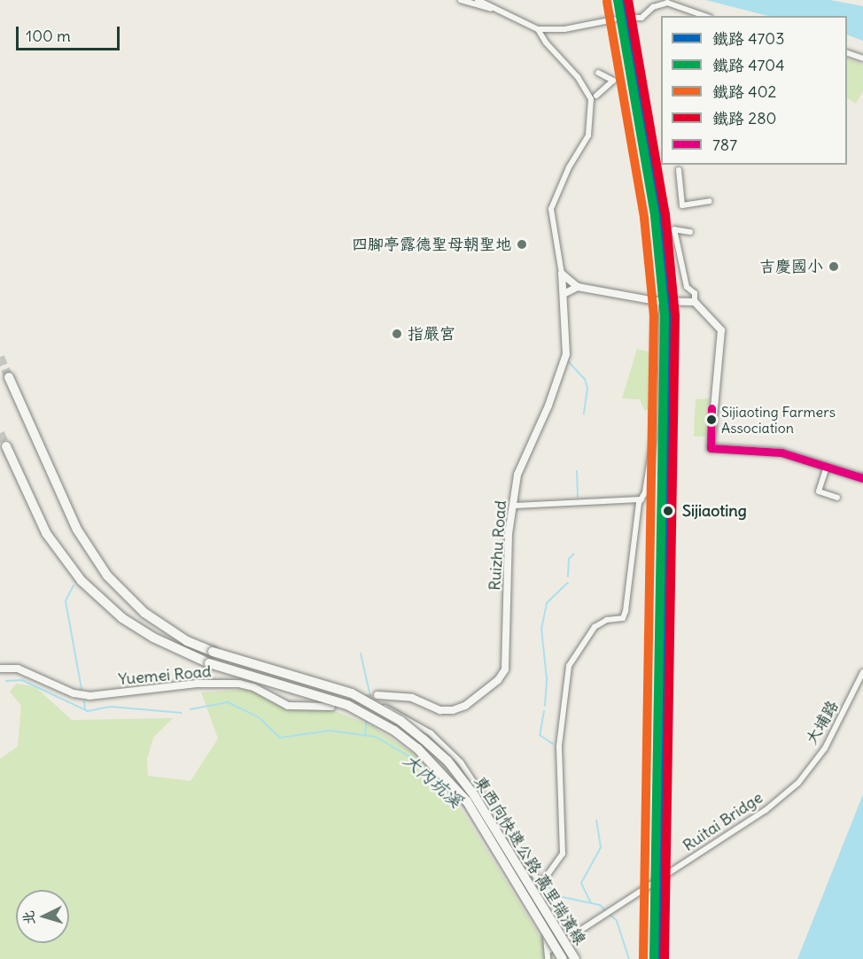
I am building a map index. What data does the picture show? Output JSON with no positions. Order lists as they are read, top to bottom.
{
  "streets": {
    "highway": ["東西向快速公路 萬里瑞濱線"],
    "street": [
      "Ruizhu Road",
      "Yuemei Road",
      "大埔路",
      "Ruitai Bridge"
    ]
  },
  "crossings": [
    ["大埔路", "Ruitai Bridge"]
  ],
  "water": ["大內坑溪"],
  "places": [
    "四腳亭露德聖母朝聖地",
    "吉慶國小",
    "指嚴宮",
    "Sijiaoting Farmers Association",
    "Sijiaoting"
  ],
  "lines": [
    "rail line 4703",
    "rail line 4704",
    "rail line 280",
    "rail line 402",
    "transit line 787"
  ],
  "legend": [
    "鐵路 4703",
    "鐵路 4704",
    "鐵路 402",
    "鐵路 280",
    "787"
  ],
  "scale_bar": "100 m",
  "north": "left"
}
